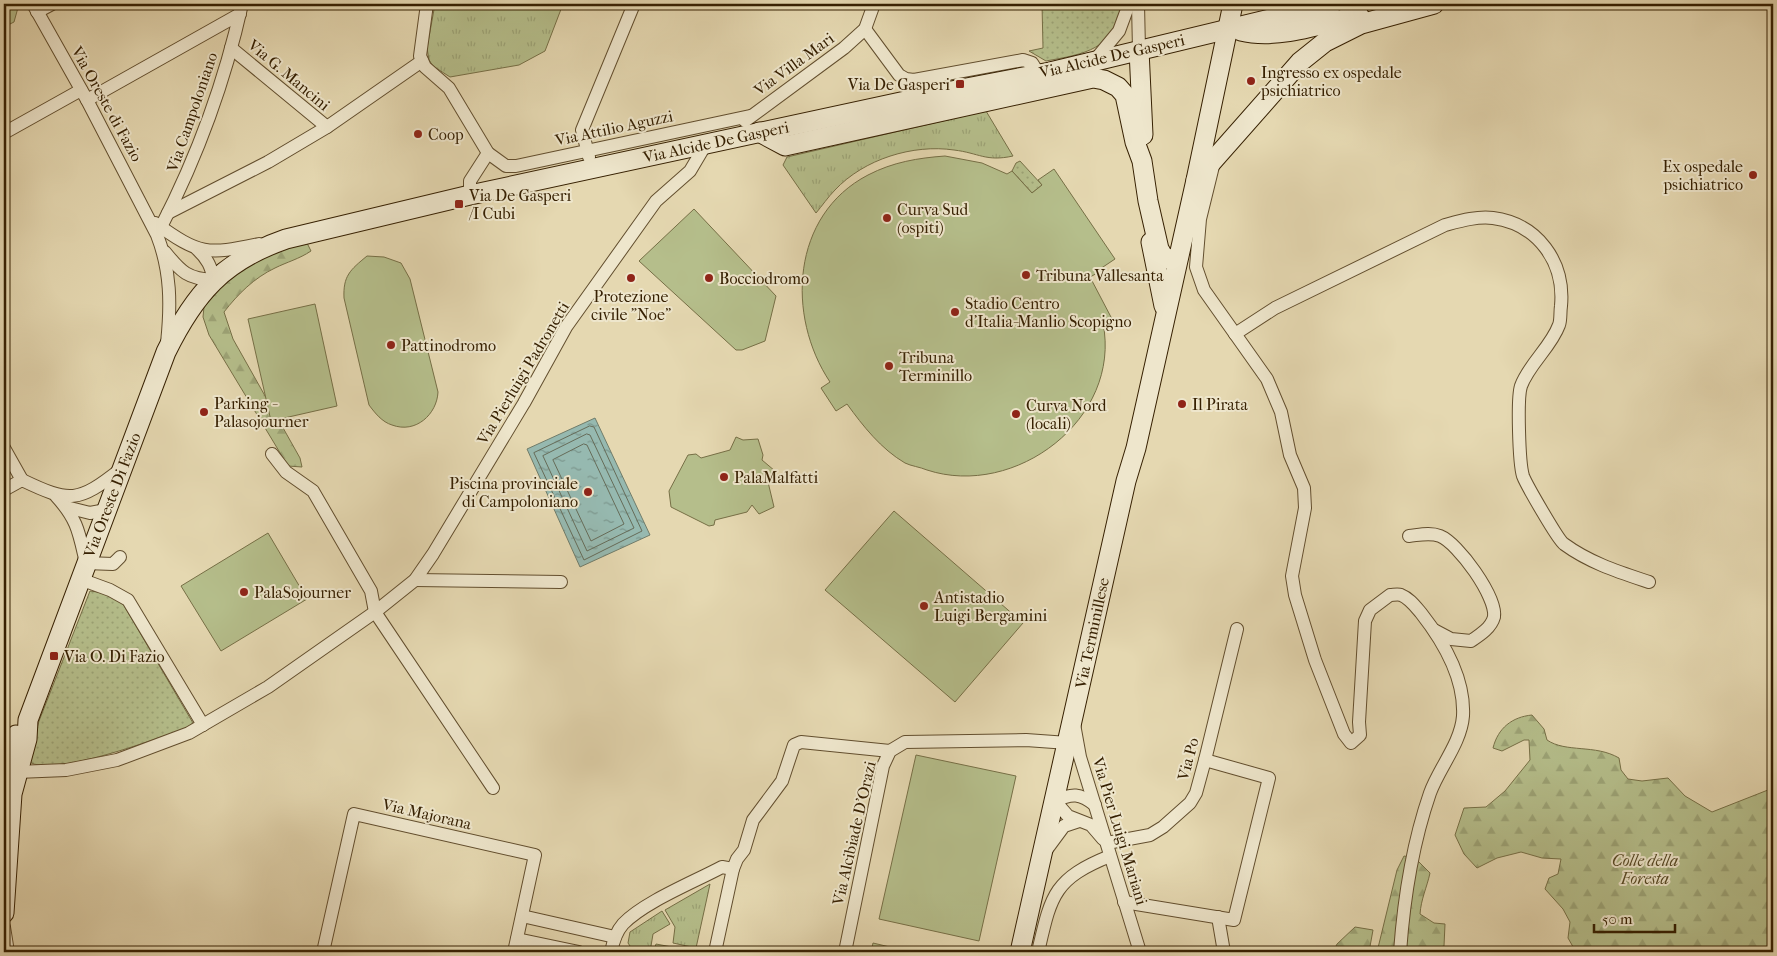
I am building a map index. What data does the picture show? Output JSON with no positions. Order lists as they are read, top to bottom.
{
  "streets": {
    "street": [
      "Via Alcide De Gasperi",
      "Via Villa Mari",
      "Via G. Mancini",
      "Via Oreste di Fazio",
      "Via Campoloniano",
      "Via Attilio Aguzzi",
      "Via Pierluigi Padronetti",
      "Via Oreste Di Fazio",
      "Via Terminillese",
      "Via Po",
      "Via Majorana",
      "Via Pier Luigi Mariani",
      "Via Alcibiade D'Orazi"
    ]
  },
  "crossings": [
    ["Via Alcide De Gasperi", "Via Villa Mari"],
    ["Via Alcide De Gasperi", "Via Attilio Aguzzi"],
    ["Via Alcide De Gasperi", "Via Pierluigi Padronetti"],
    ["Via Alcide De Gasperi", "Via Oreste Di Fazio"],
    ["Via Alcide De Gasperi", "Via Terminillese"],
    ["Via Villa Mari", "Via Attilio Aguzzi"],
    ["Via G. Mancini", "Via Campoloniano"],
    ["Via Oreste di Fazio", "Via Campoloniano"],
    ["Via Pierluigi Padronetti", "Via Oreste Di Fazio"],
    ["Via Terminillese", "Via Pier Luigi Mariani"],
    ["Via Terminillese", "Via Alcibiade D'Orazi"],
    ["Via Po", "Via Pier Luigi Mariani"]
  ],
  "parks": ["Colle della Foresta"],
  "places": {
    "other": [
      "Ingresso ex ospedale psichiatrico",
      "Coop",
      "Ex ospedale psichiatrico",
      "Curva Sud (ospiti)",
      "Tribuna Vallesanta",
      "Protezione civile \"Noe\"",
      "Bocciodromo",
      "Stadio Centro d'Italia-Manlio Scopigno",
      "Pattinodromo",
      "Tribuna Terminillo",
      "Il Pirata",
      "Parking - Palasojourner",
      "Curva Nord (locali)",
      "PalaMalfatti",
      "Piscina provinciale di Campoloniano",
      "PalaSojourner",
      "Antistadio Luigi Bergamini"
    ],
    "transit": ["Via De Gasperi", "Via De Gasperi /I Cubi", "Via O. Di Fazio"]
  },
  "scale_bar": "50 m"
}
